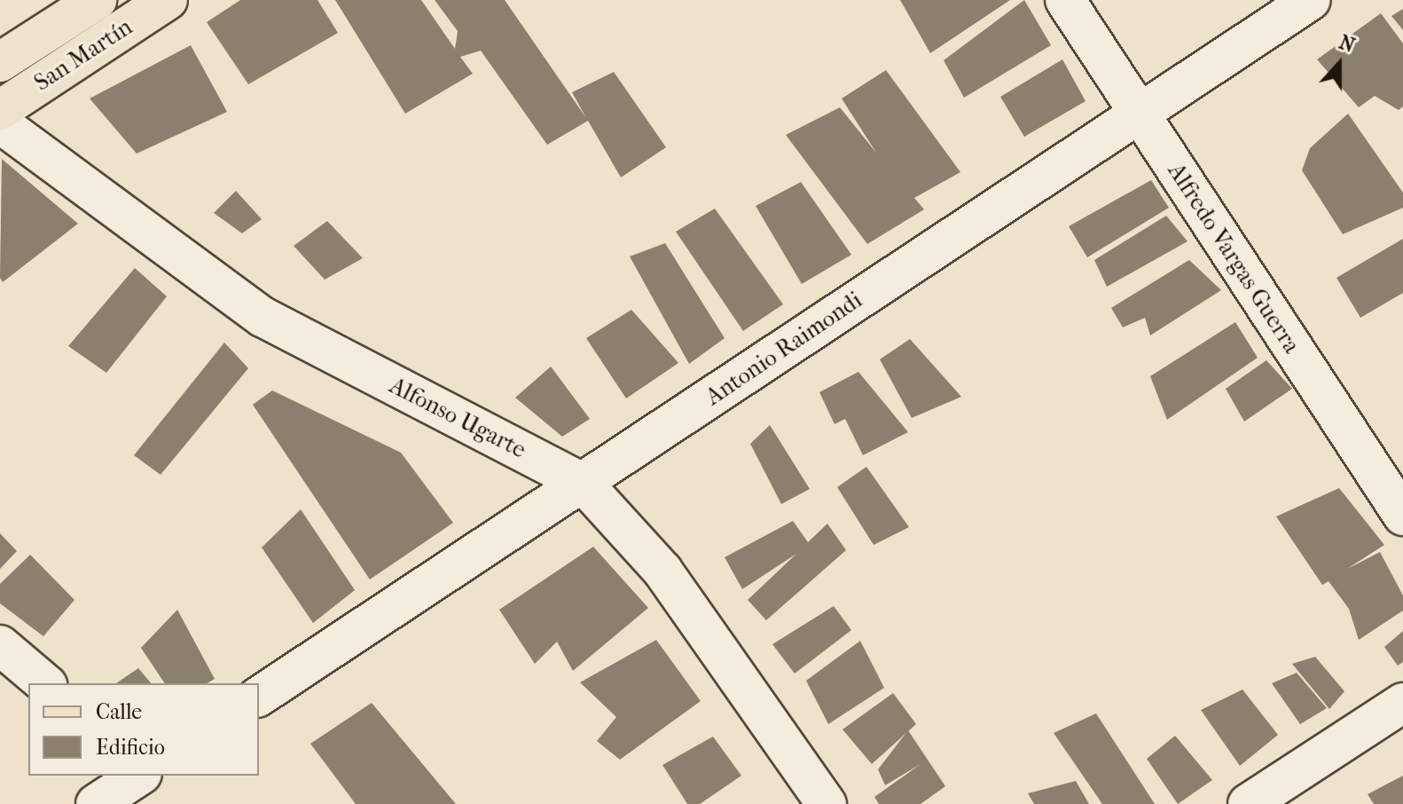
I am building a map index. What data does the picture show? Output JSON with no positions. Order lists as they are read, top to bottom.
{
  "streets": {
    "main road": ["San Martín"],
    "street": ["Alfredo Vargas Guerra", "Antonio Raimondi", "Alfonso Ugarte"]
  },
  "crossings": [
    ["Alfredo Vargas Guerra", "Antonio Raimondi"],
    ["Antonio Raimondi", "Alfonso Ugarte"]
  ],
  "legend": ["Calle", "Edificio"],
  "north": "top"
}
